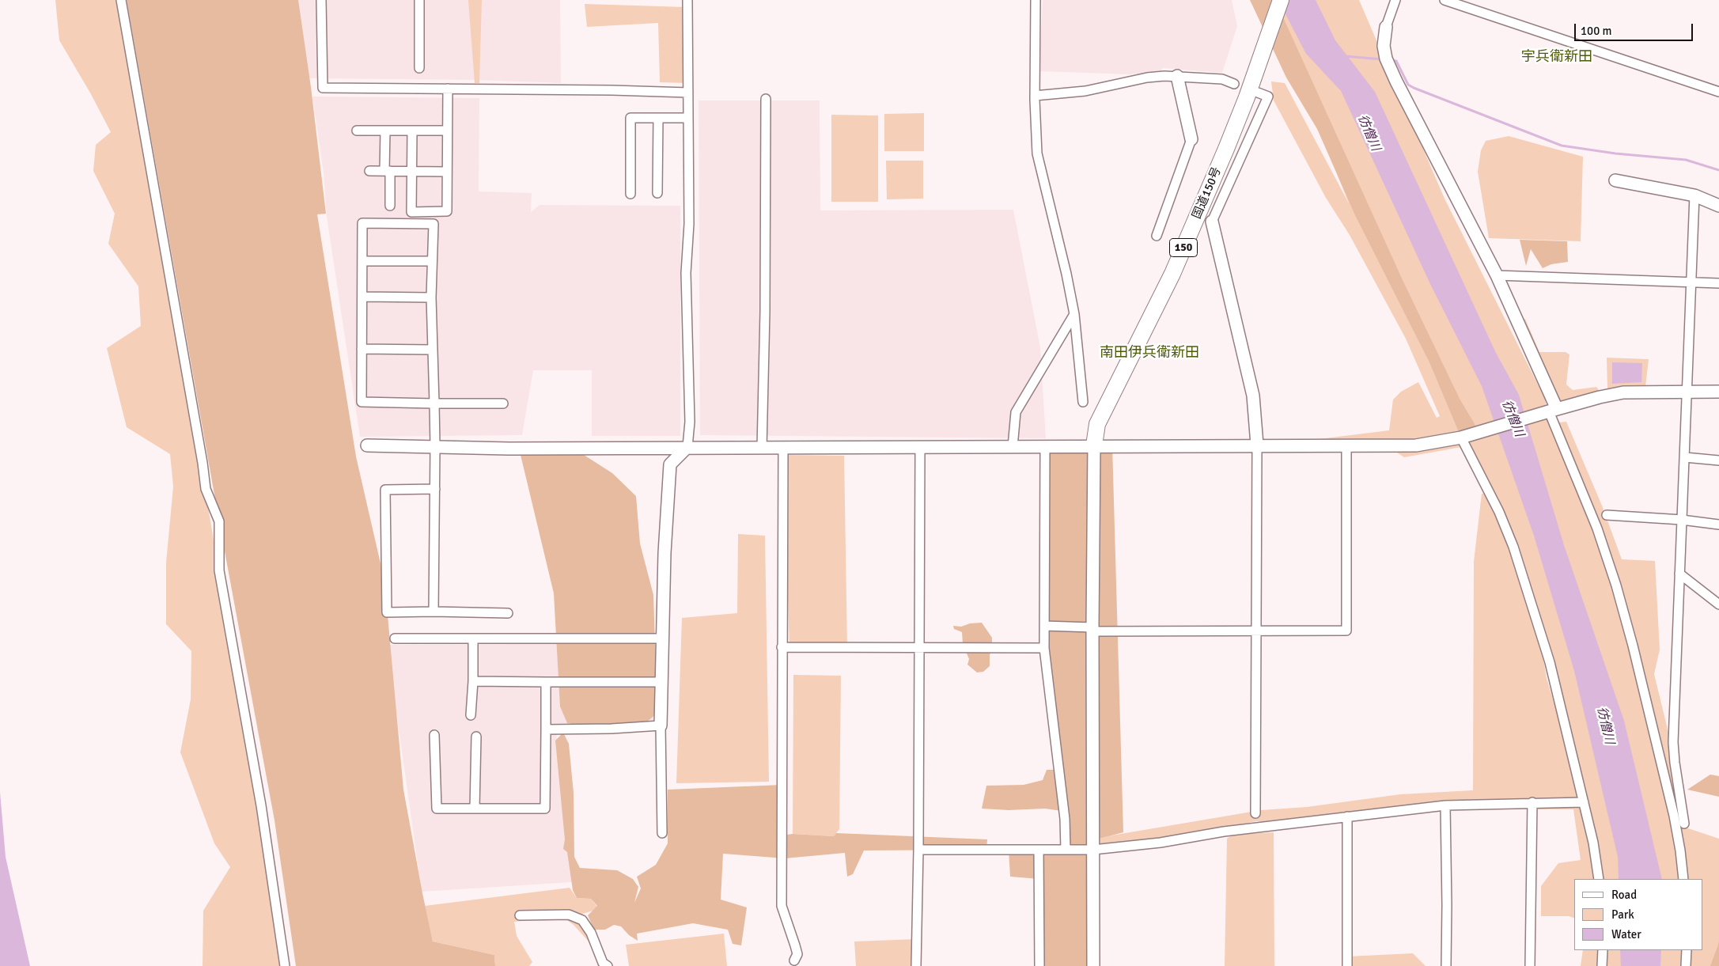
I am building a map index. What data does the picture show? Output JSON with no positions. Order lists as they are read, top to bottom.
{
  "streets": {
    "highway": ["国道150号", "150"]
  },
  "districts": ["宇兵衛新田", "南田伊兵衛新田"],
  "water": ["彷僧川"],
  "legend": ["Road", "Park", "Water"],
  "scale_bar": "100 m"
}
